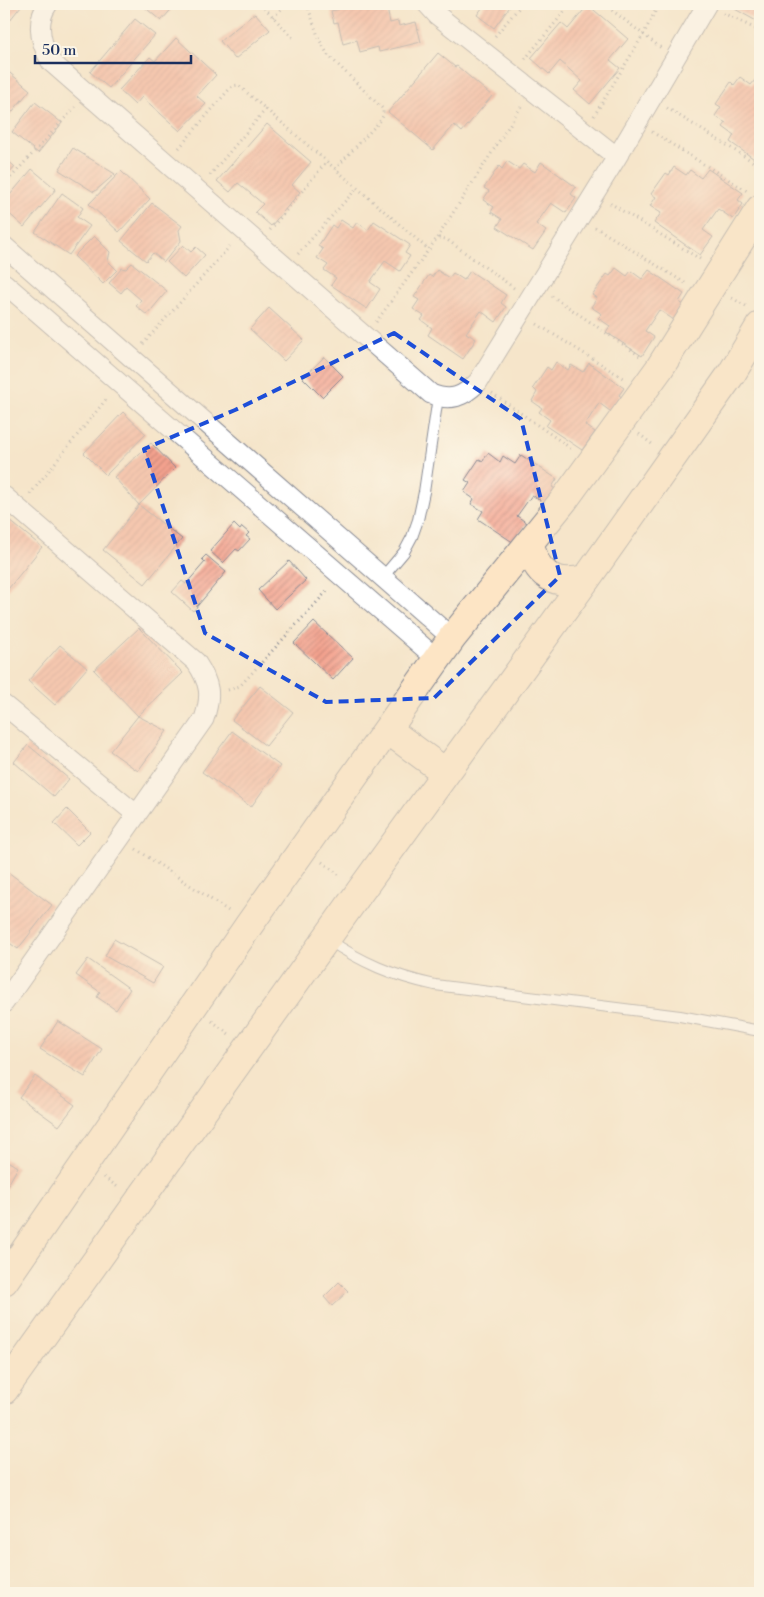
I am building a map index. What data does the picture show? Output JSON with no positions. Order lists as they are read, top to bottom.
{
  "scale_bar": "50 m"
}
